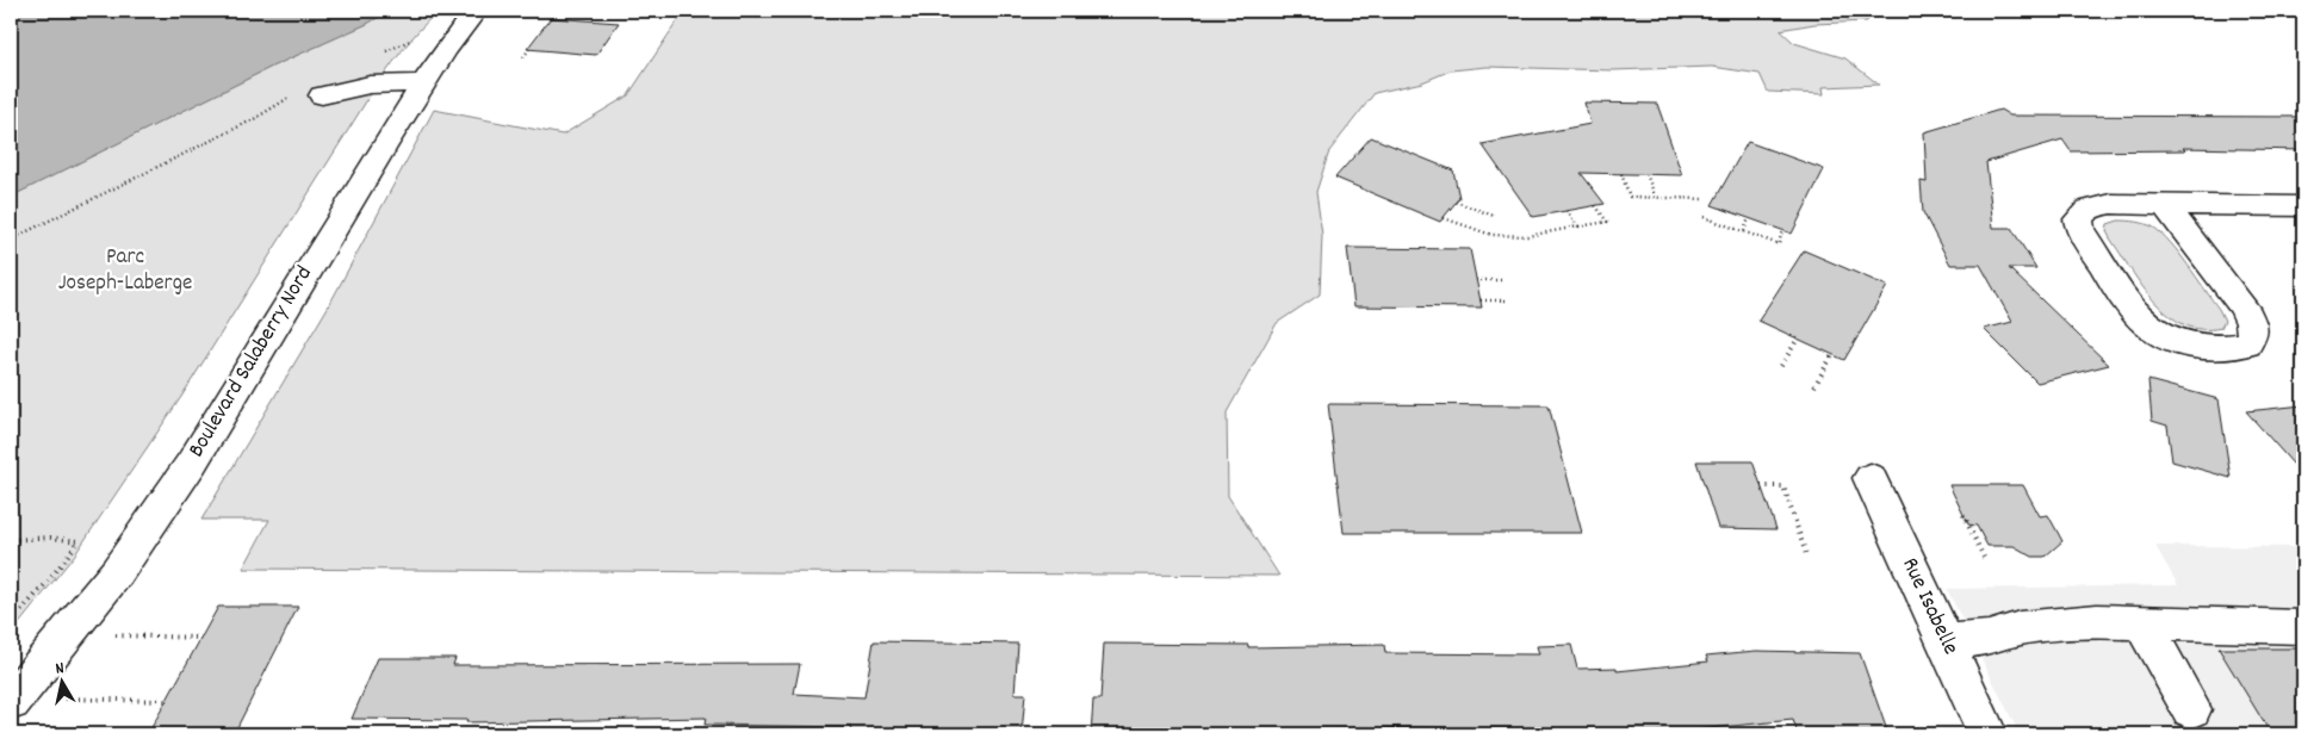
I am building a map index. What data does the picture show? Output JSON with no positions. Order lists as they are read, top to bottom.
{
  "streets": {
    "street": ["Boulevard Salaberry Nord", "Rue Isabelle"]
  },
  "parks": ["Parc Joseph-Laberge"],
  "north": "top"
}
